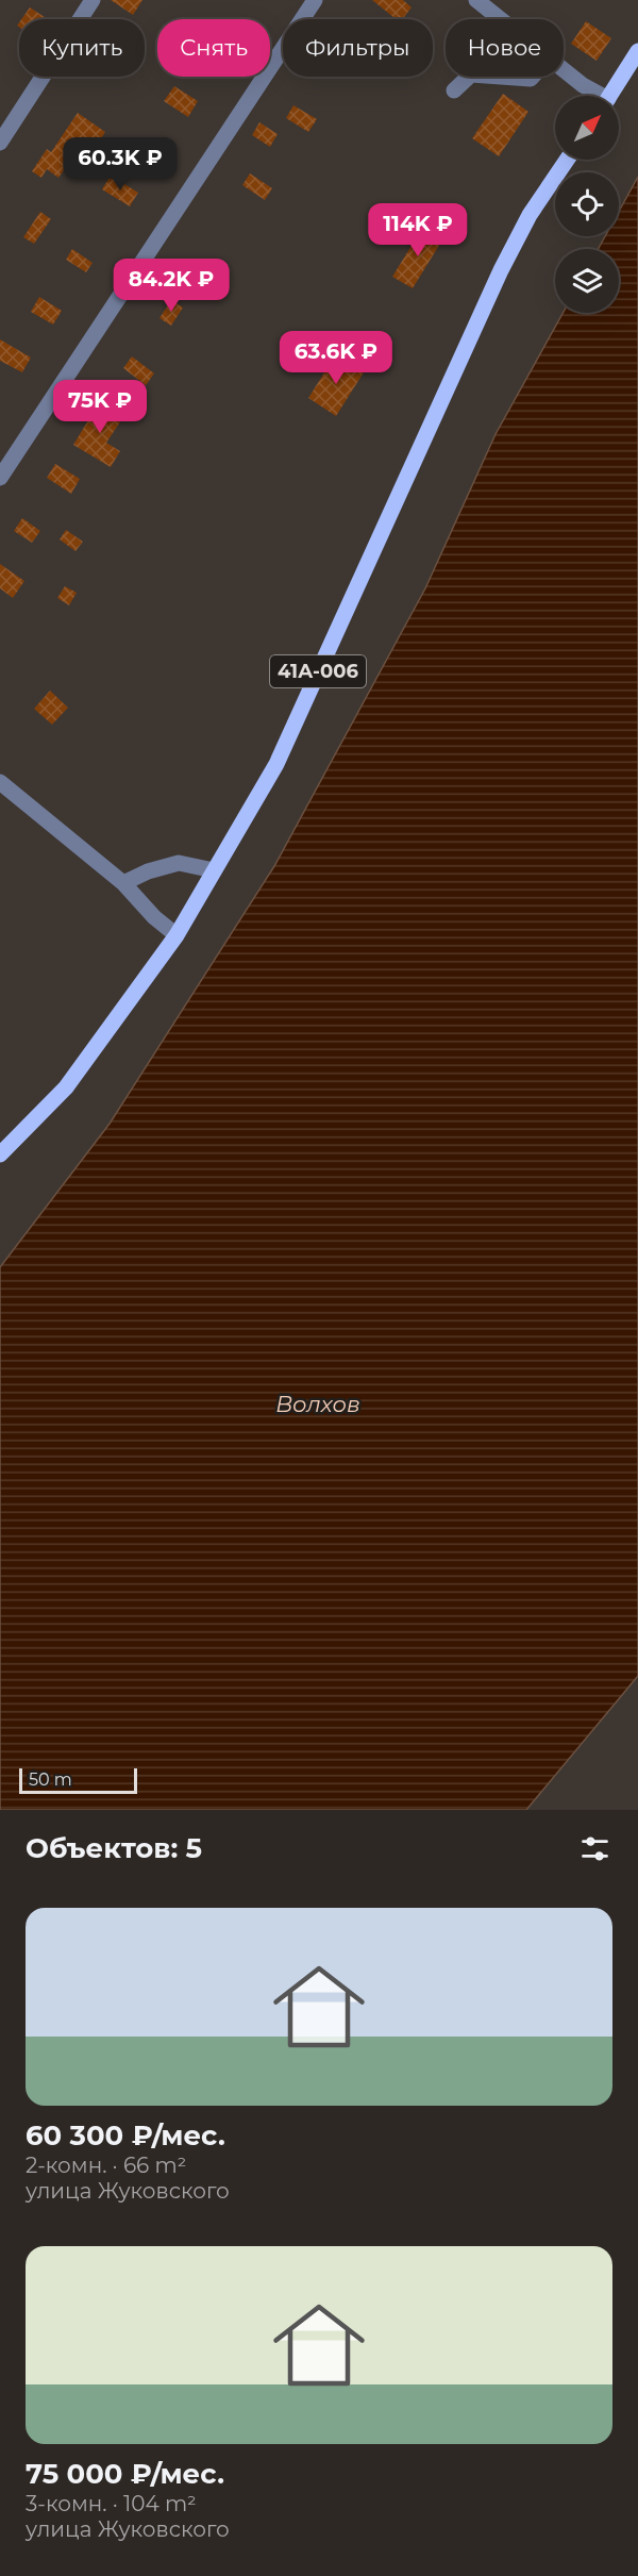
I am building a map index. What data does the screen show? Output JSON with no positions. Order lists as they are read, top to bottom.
{
  "streets": {
    "main road": ["41А-006"]
  },
  "water": ["Волхов"],
  "scale_bar": "50 m",
  "north": "top right",
  "page": {
    "chip": [
      "Купить",
      "Снять",
      "Фильтры",
      "Новое"
    ],
    "price": [
      "60.3K ₽",
      "114K ₽",
      "84.2K ₽",
      "63.6K ₽",
      "75K ₽"
    ],
    "scale": "50 m",
    "heading": "Объектов: 5",
    "list": [
      {
        "name": "60 300 ₽/мес.",
        "note": "2-комн. · 66 m² · улица Жуковского"
      },
      {
        "name": "75 000 ₽/мес.",
        "note": "3-комн. · 104 m² · улица Жуковского"
      }
    ]
  }
}
